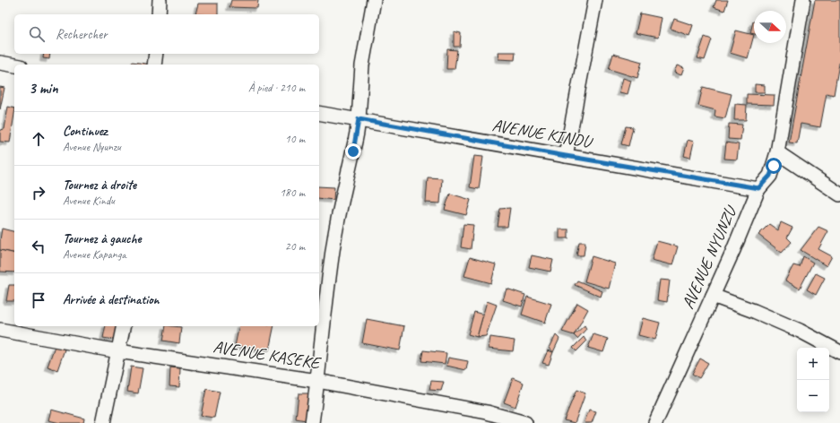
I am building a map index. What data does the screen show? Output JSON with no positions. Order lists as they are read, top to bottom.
{
  "streets": {
    "street": ["AVENUE KINDU", "AVENUE NYUNZU", "AVENUE KASEKE"]
  },
  "crossings": [
    ["AVENUE KINDU", "AVENUE NYUNZU"]
  ],
  "north": "right",
  "page": {
    "search": "Rechercher",
    "heading": ["3 min", "À pied · 210 m"],
    "list": [
      ["Continuez", "Avenue Nyunzu", "10 m"],
      ["Tournez à droite", "Avenue Kindu", "180 m"],
      ["Tournez à gauche", "Avenue Kapanga", "20 m"],
      "Arrivée à destination"
    ],
    "map_buttons": ["+", "−"]
  }
}
